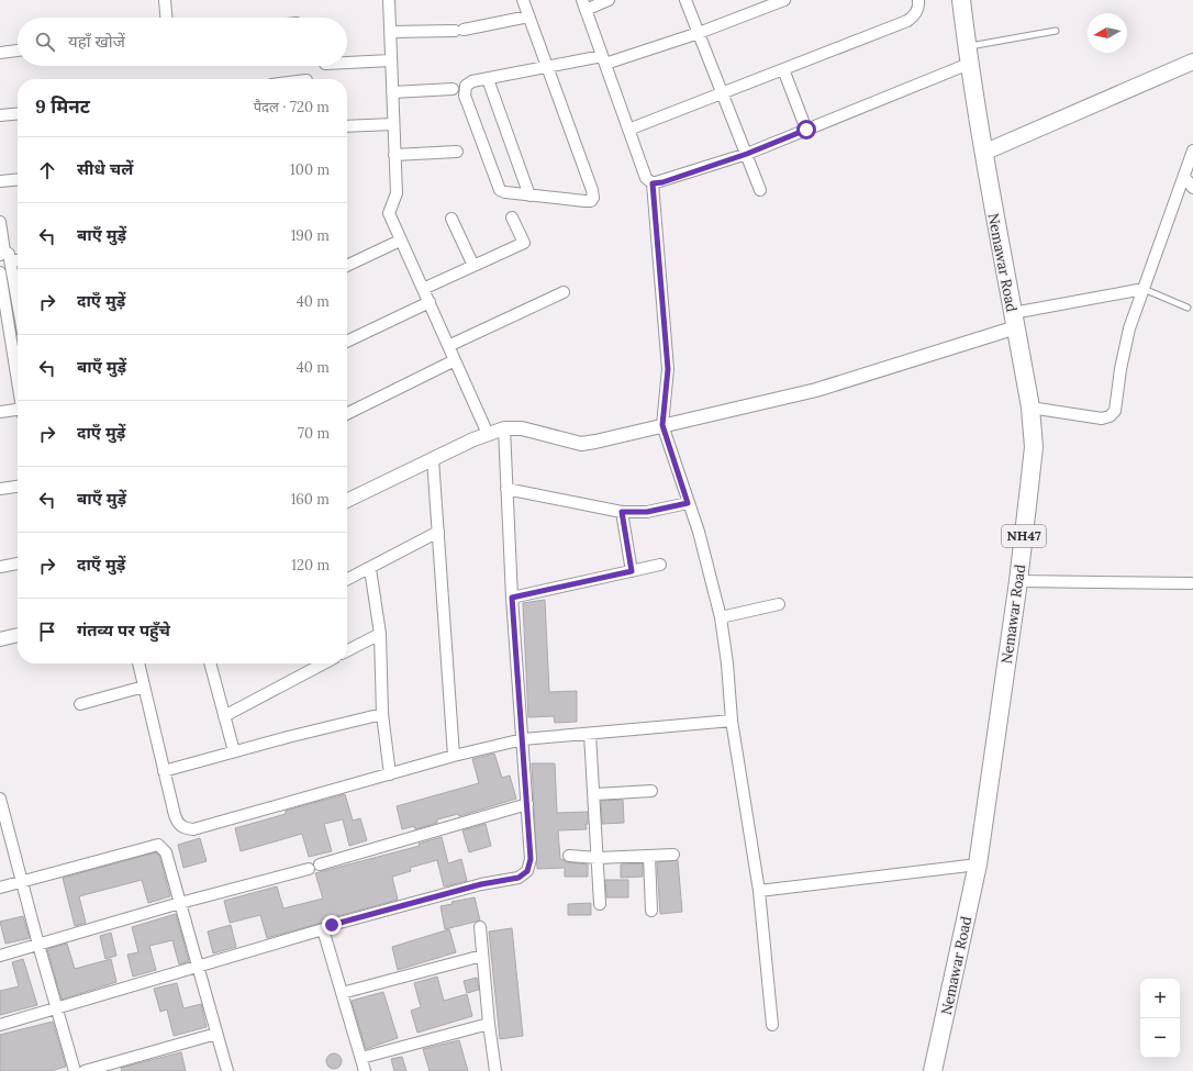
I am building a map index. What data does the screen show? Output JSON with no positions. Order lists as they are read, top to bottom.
{
  "streets": {
    "highway": ["Nemawar Road", "NH47"]
  },
  "north": "left",
  "page": {
    "search": "यहाँ खोजें",
    "heading": ["9 मिनट", "पैदल · 720 m"],
    "list": [
      ["सीधे चलें", "100 m"],
      ["बाएँ मुड़ें", "190 m"],
      ["दाएँ मुड़ें", "40 m"],
      ["बाएँ मुड़ें", "40 m"],
      ["दाएँ मुड़ें", "70 m"],
      ["बाएँ मुड़ें", "160 m"],
      ["दाएँ मुड़ें", "120 m"],
      "गंतव्य पर पहुँचे"
    ],
    "map_buttons": ["+", "−"]
  }
}
